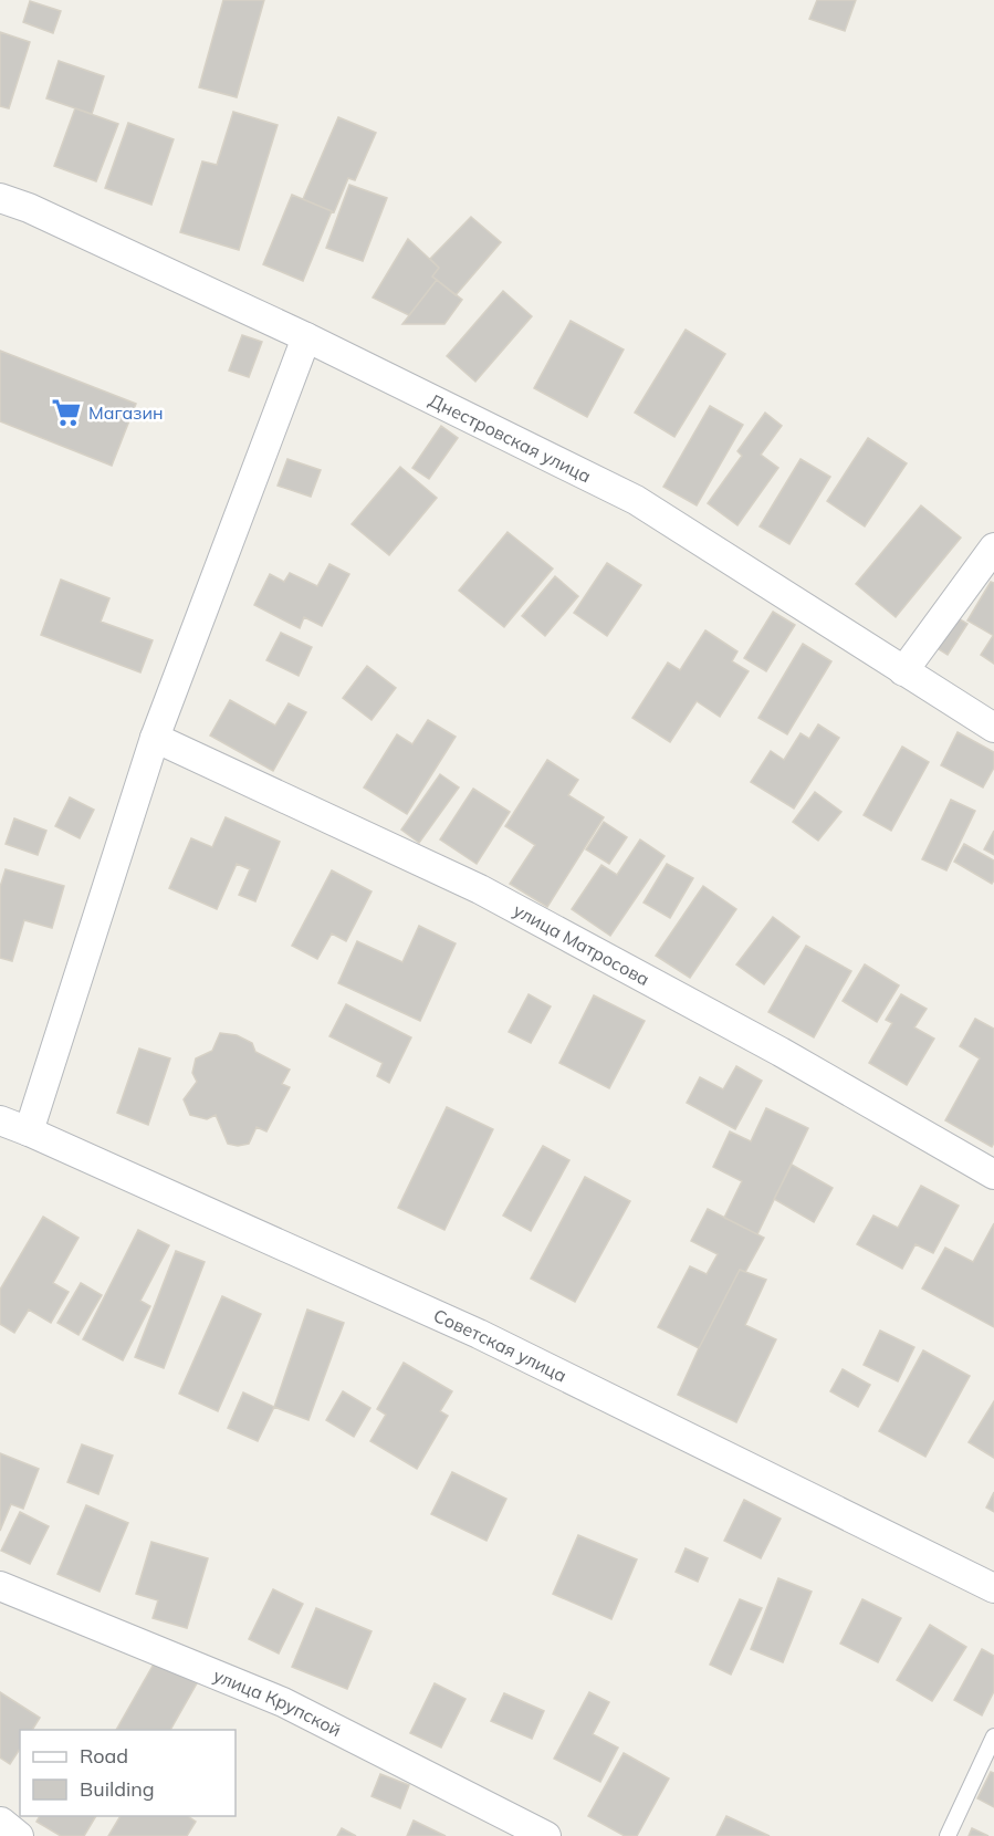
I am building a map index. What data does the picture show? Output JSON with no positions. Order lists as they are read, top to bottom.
{
  "streets": {
    "street": [
      "Днестровская улица",
      "улица Матросова",
      "Советская улица",
      "улица Крупской"
    ]
  },
  "places": {
    "supermarket": ["Магазин"]
  },
  "legend": ["Road", "Building"]
}
